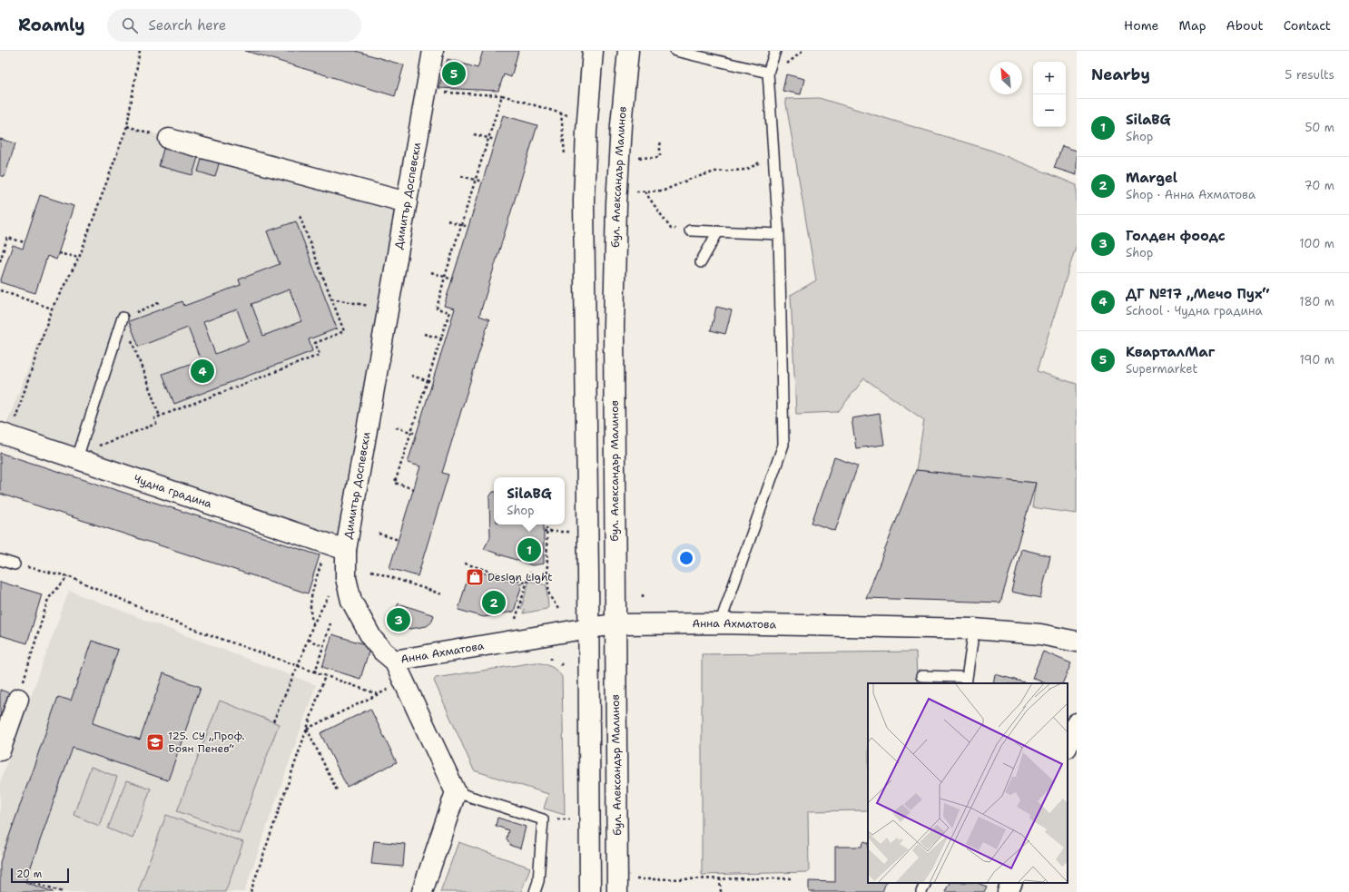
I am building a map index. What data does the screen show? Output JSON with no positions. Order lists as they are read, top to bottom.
{
  "streets": {
    "street": [
      "бул. Александър Малинов",
      "Димитър Доспевски",
      "Чудна градина",
      "Анна Ахматова"
    ]
  },
  "crossings": [
    ["бул. Александър Малинов", "Анна Ахматова"],
    ["Димитър Доспевски", "Чудна градина"],
    ["Димитър Доспевски", "Анна Ахматова"]
  ],
  "places": {
    "shop": ["Design Light"],
    "school or university": ["125. СУ „Проф. Боян Пенев“"]
  },
  "scale_bar": "20 m",
  "north": "top left",
  "page": {
    "header": "Roamly",
    "search": "Search here",
    "nav": [
      "Home",
      "Map",
      "About",
      "Contact"
    ],
    "heading": ["Nearby", "5 results"],
    "pins": [
      "5",
      "4",
      "1",
      "2",
      "3"
    ],
    "map_buttons": ["+", "−"],
    "list": [
      {
        "mark": "1",
        "name": "SilaBG",
        "note": "Shop",
        "value": "50 m"
      },
      {
        "mark": "2",
        "name": "Margel",
        "note": "Shop · Анна Ахматова",
        "value": "70 m"
      },
      {
        "mark": "3",
        "name": "Голден фоодс",
        "note": "Shop",
        "value": "100 m"
      },
      {
        "mark": "4",
        "name": "ДГ №17 „Мечо Пух“",
        "note": "School · Чудна градина",
        "value": "180 m"
      },
      {
        "mark": "5",
        "name": "КварталМаг",
        "note": "Supermarket",
        "value": "190 m"
      }
    ],
    "popup": ["SilaBG", "Shop"],
    "scale": "20 m"
  }
}
